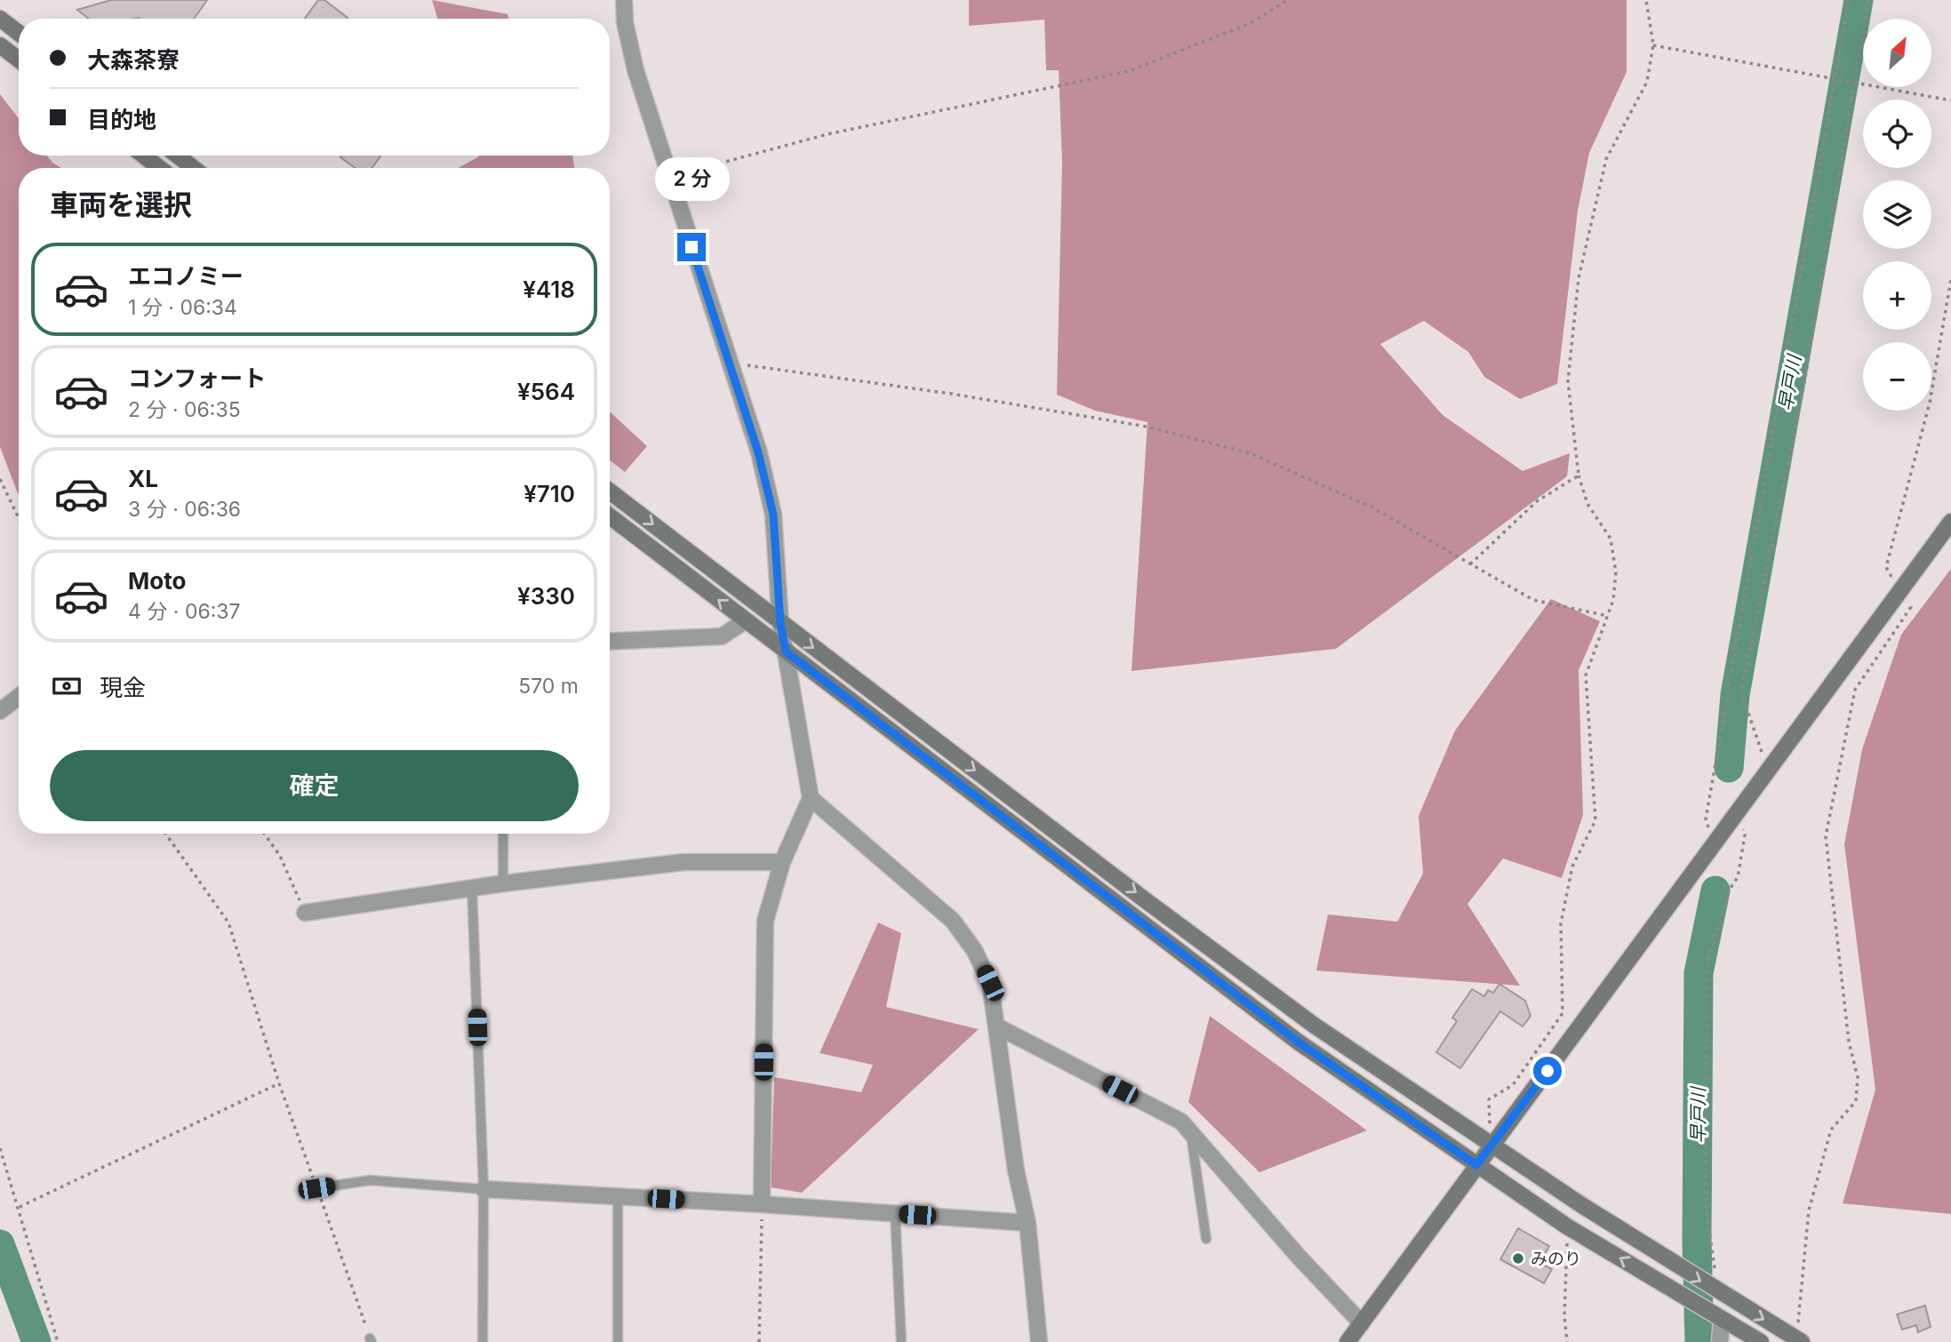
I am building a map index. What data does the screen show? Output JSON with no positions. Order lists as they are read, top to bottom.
{
  "water": ["早戸川"],
  "places": ["みのり"],
  "north": "top right",
  "page": {
    "map_buttons": ["+", "−"],
    "banner": ["大森茶寮", "目的地"],
    "bubble": "2 分",
    "heading": "車両を選択",
    "list": [
      {
        "name": "エコノミー",
        "note": "1 分 · 06:34",
        "value": "¥418"
      },
      {
        "name": "コンフォート",
        "note": "2 分 · 06:35",
        "value": "¥564"
      },
      {
        "name": "XL",
        "note": "3 分 · 06:36",
        "value": "¥710"
      },
      {
        "name": "Moto",
        "note": "4 分 · 06:37",
        "value": "¥330"
      }
    ],
    "pay": ["現金", "570 m"],
    "buttons": "確定"
  }
}
